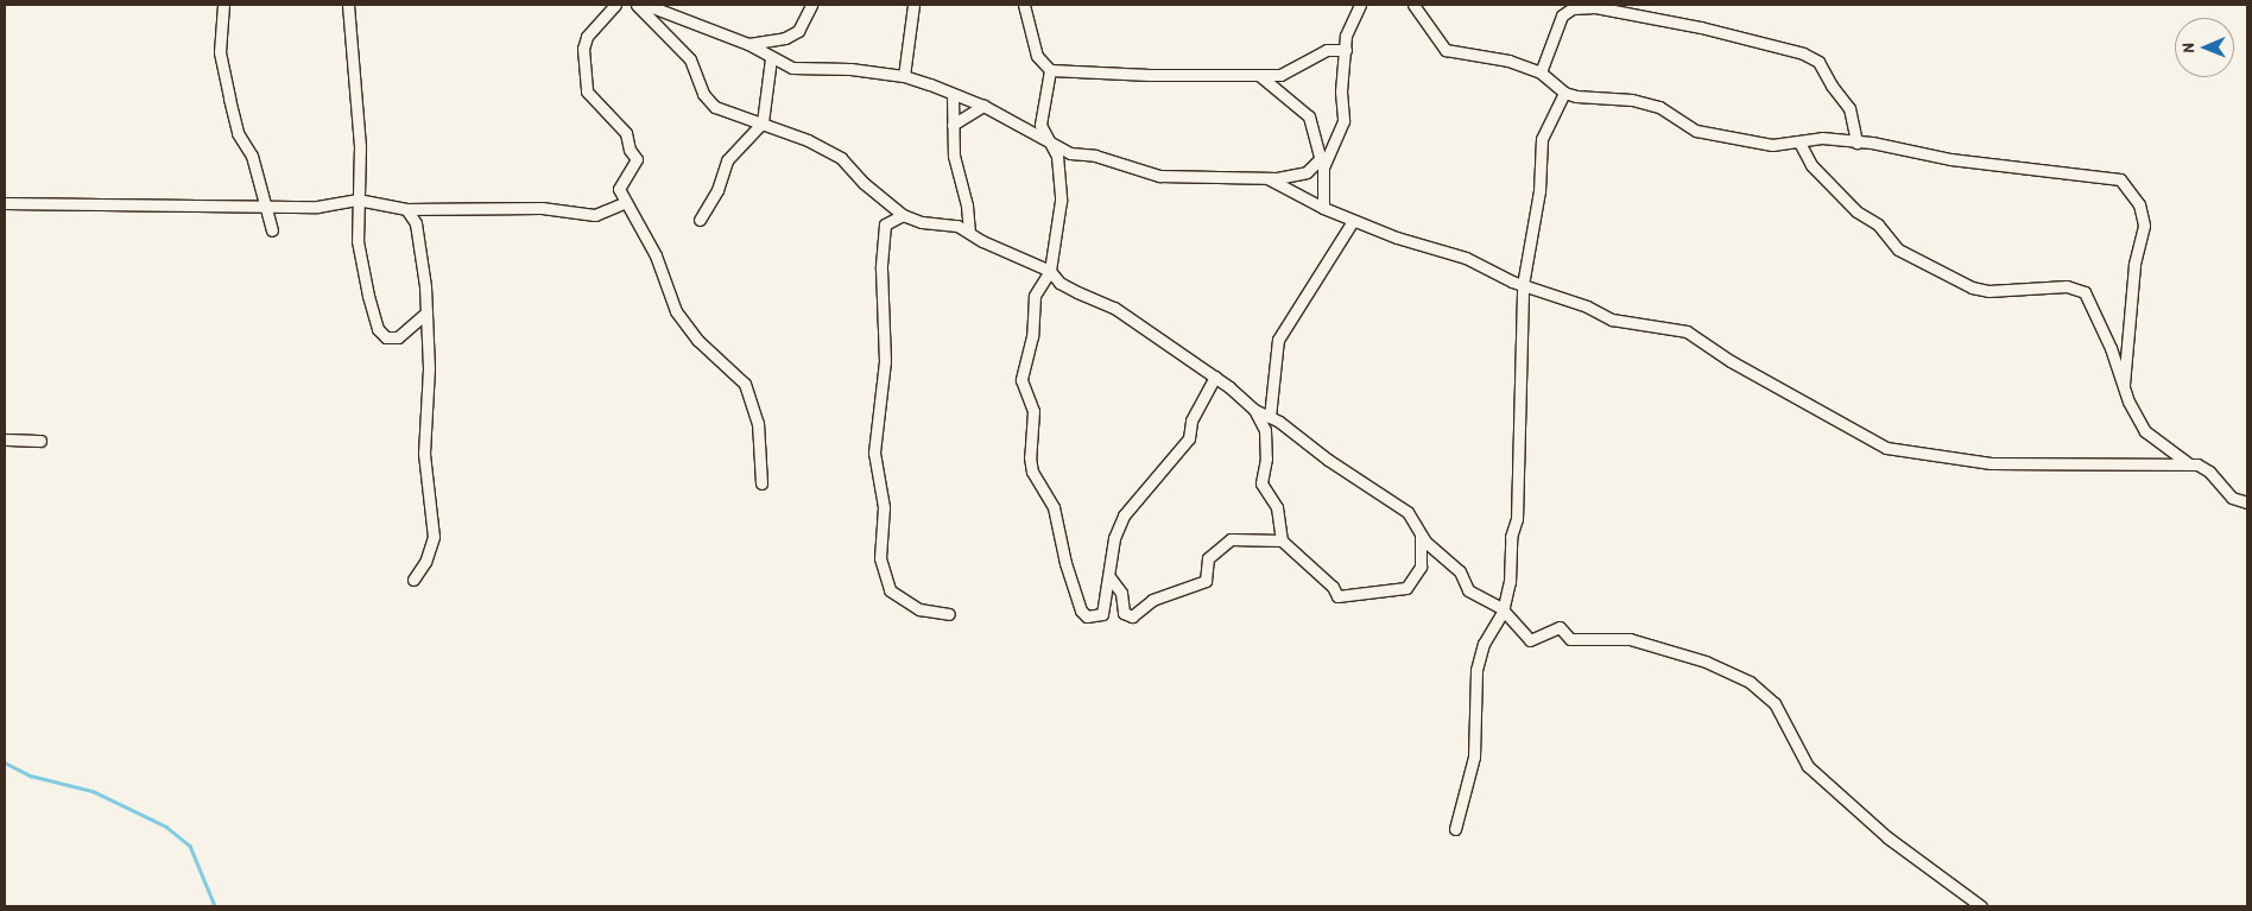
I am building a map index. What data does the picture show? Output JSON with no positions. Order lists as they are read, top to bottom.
{
  "north": "left"
}
